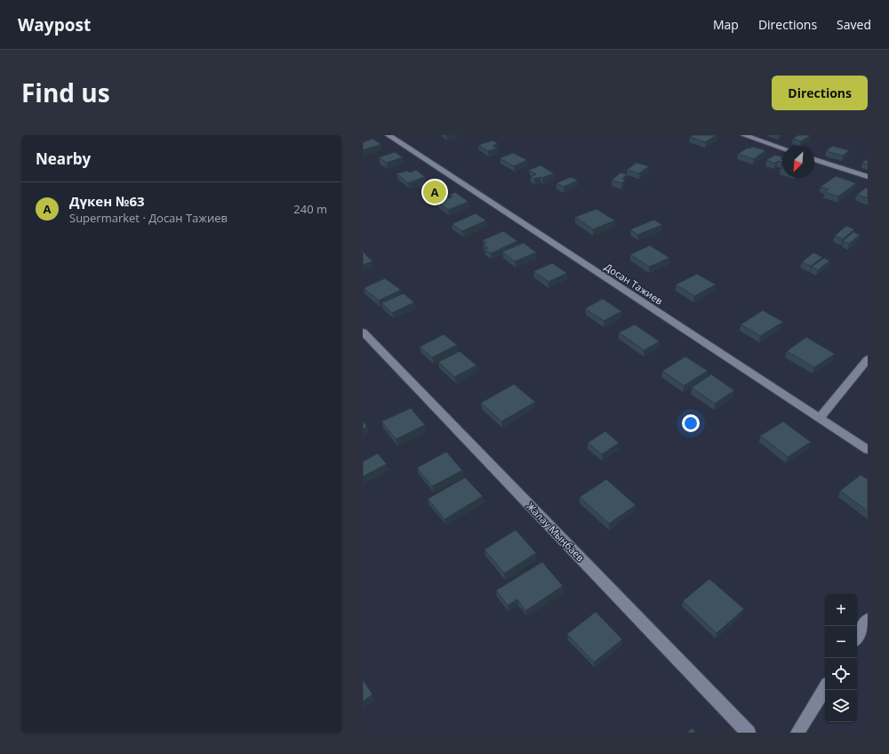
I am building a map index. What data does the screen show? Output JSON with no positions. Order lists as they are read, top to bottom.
{
  "streets": {
    "street": ["Досан Тажиев", "Жалау Мыңбаев"]
  },
  "north": "bottom left",
  "page": {
    "header": "Waypost",
    "nav": ["Map", "Directions", "Saved"],
    "title": "Find us",
    "buttons": "Directions",
    "heading": "Nearby",
    "pins": "A",
    "list": [
      {
        "mark": "A",
        "name": "Дүкен №63",
        "note": "Supermarket · Досан Тажиев",
        "value": "240 m"
      }
    ],
    "map_buttons": ["+", "−"]
  }
}
